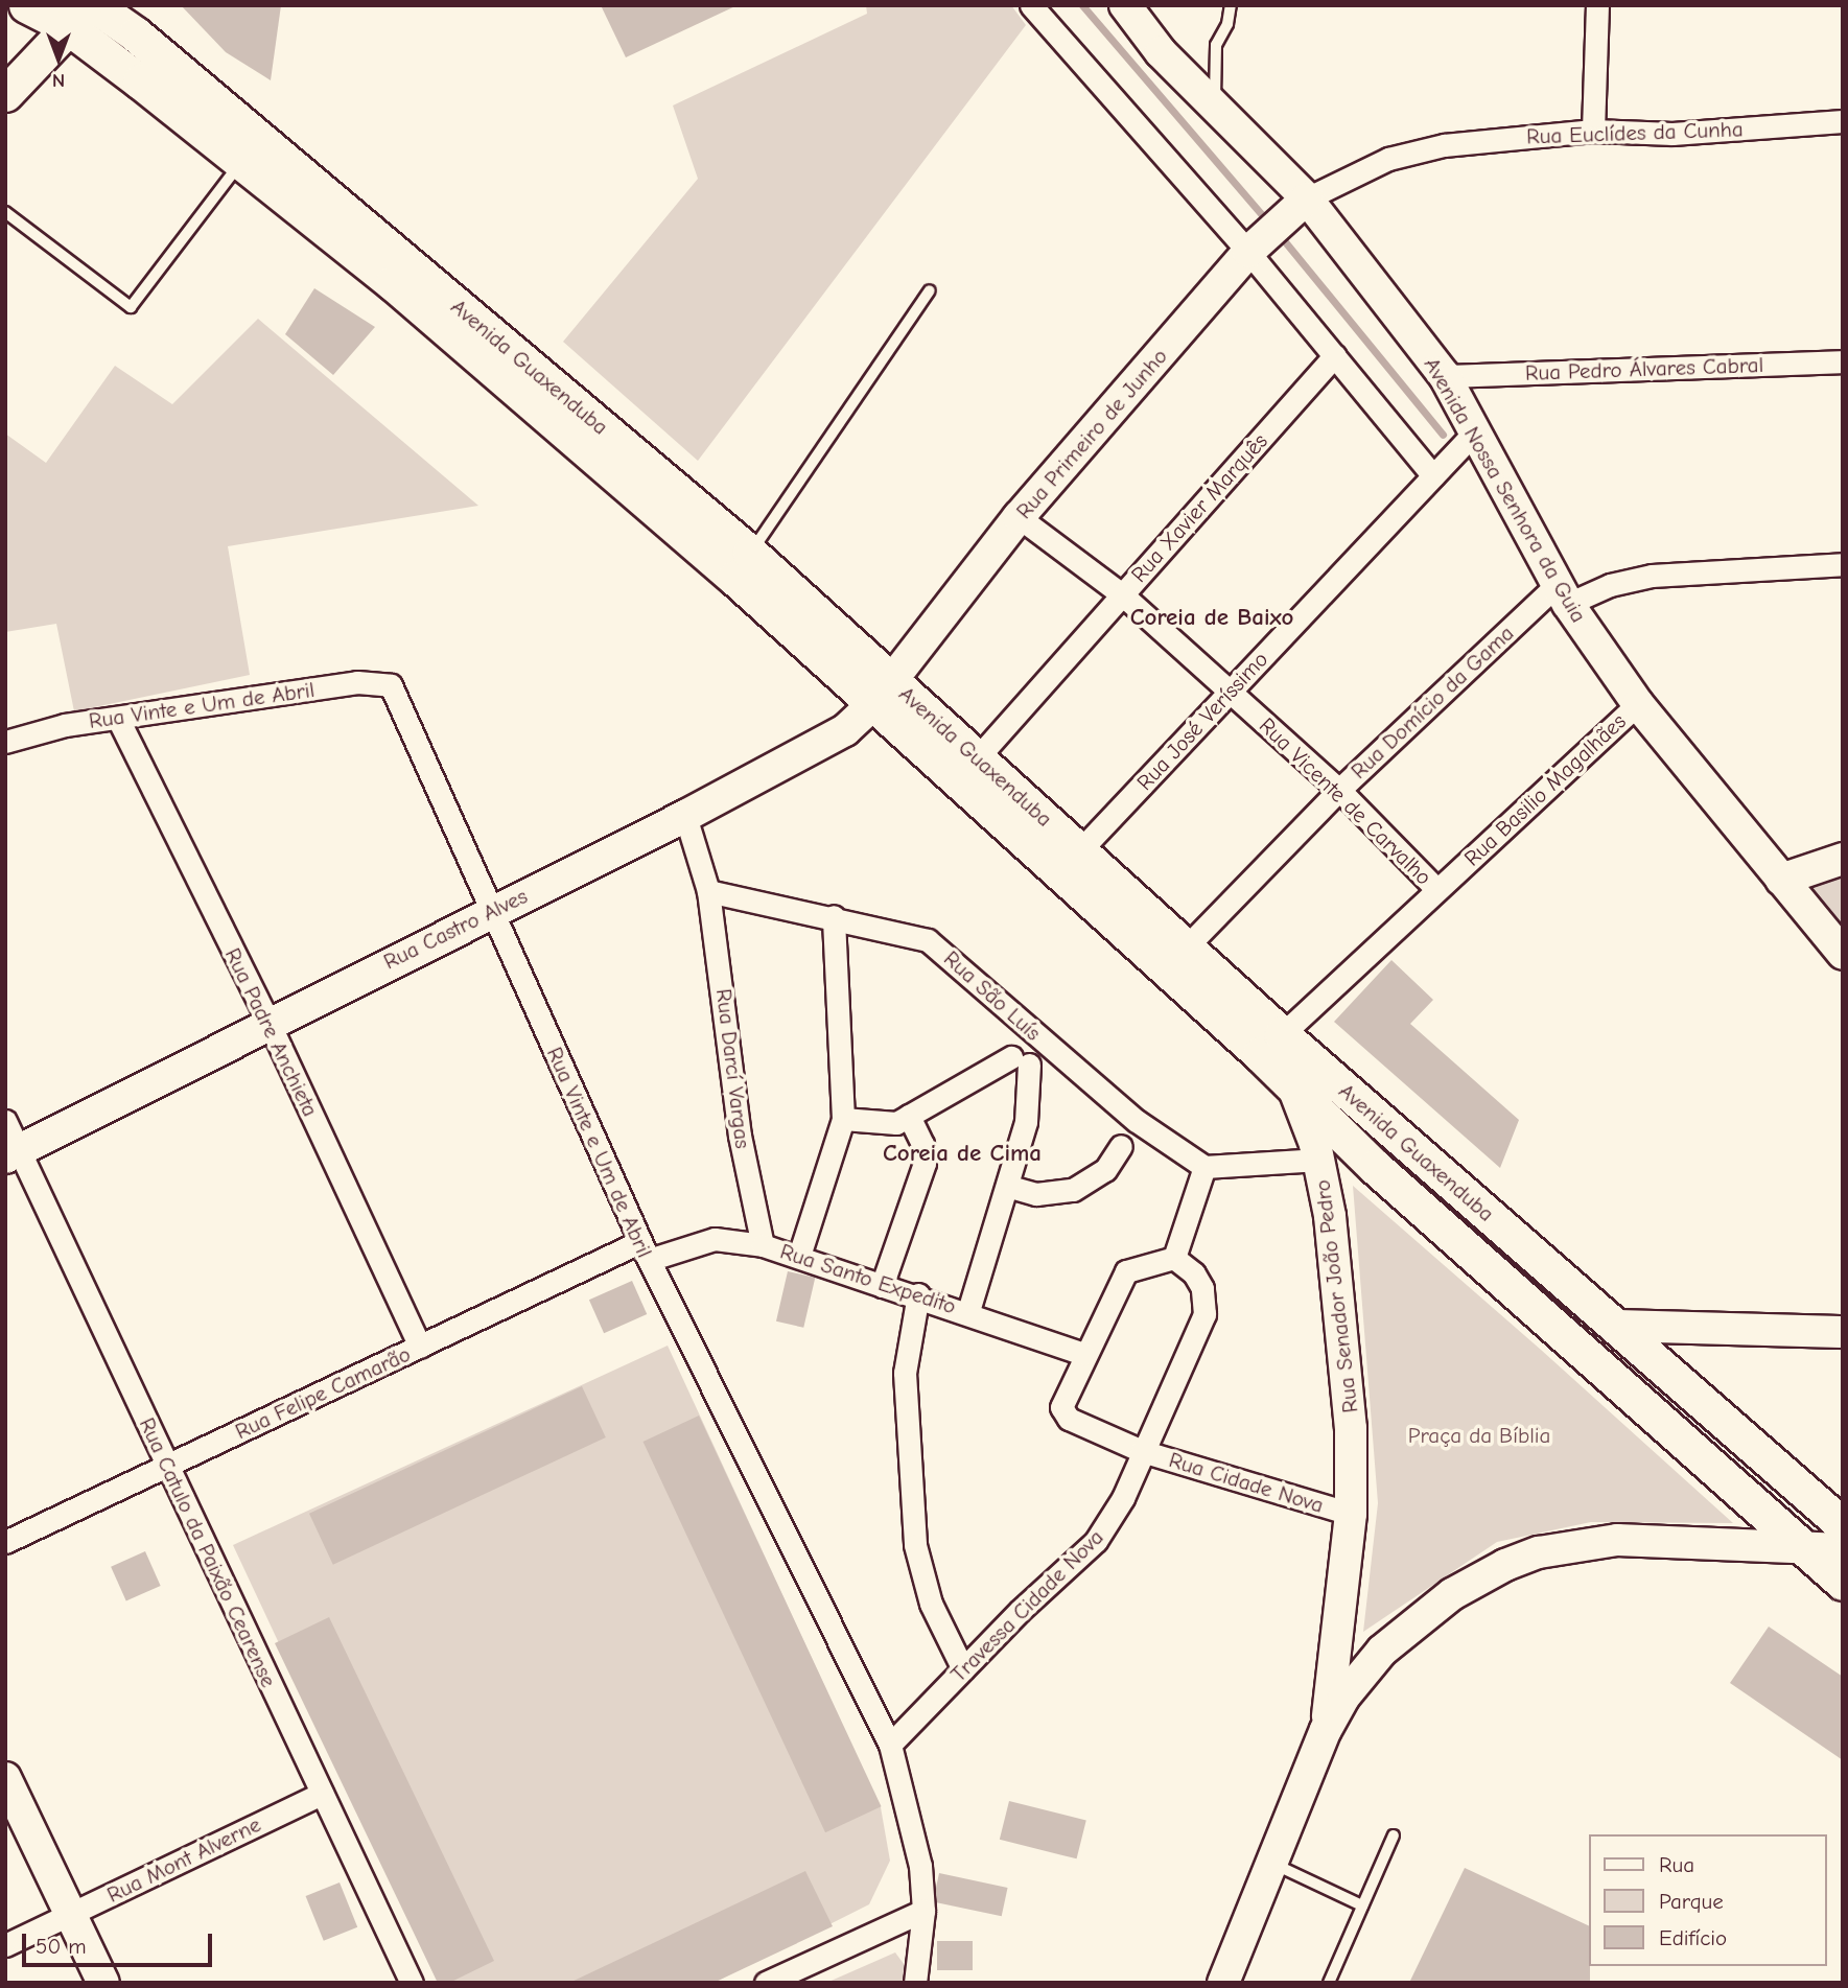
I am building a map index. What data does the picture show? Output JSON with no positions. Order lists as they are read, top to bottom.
{
  "streets": {
    "main road": ["Avenida Guaxenduba"],
    "street": [
      "Rua Euclídes da Cunha",
      "Rua Pedro Álvares Cabral",
      "Rua Primeiro de Junho",
      "Avenida Nossa Senhora da Guia",
      "Rua Xavier Marquês",
      "Rua Domício da Gama",
      "Rua Vinte e Um de Abril",
      "Rua José Veríssimo",
      "Rua Basilio Magalhães",
      "Rua Vicente de Carvalho",
      "Rua Castro Alves",
      "Rua São Luís",
      "Rua Padre Anchieta",
      "Rua Darcí Vargas",
      "Rua Santo Expedito",
      "Rua Senador João Pedro",
      "Rua Felipe Camarão",
      "Rua Cidade Nova",
      "Rua Catulo da Paixão Cearense",
      "Travessa Cidade Nova",
      "Rua Mont Alverne"
    ]
  },
  "crossings": [
    ["Rua Euclídes da Cunha", "Rua Primeiro de Junho"],
    ["Rua Euclídes da Cunha", "Avenida Nossa Senhora da Guia"],
    ["Avenida Guaxenduba", "Rua Primeiro de Junho"],
    ["Avenida Guaxenduba", "Rua Xavier Marquês"],
    ["Avenida Guaxenduba", "Rua Domício da Gama"],
    ["Avenida Guaxenduba", "Rua José Veríssimo"],
    ["Avenida Guaxenduba", "Rua Basilio Magalhães"],
    ["Avenida Guaxenduba", "Rua Castro Alves"],
    ["Avenida Guaxenduba", "Rua Senador João Pedro"],
    ["Rua Pedro Álvares Cabral", "Avenida Nossa Senhora da Guia"],
    ["Rua Primeiro de Junho", "Avenida Nossa Senhora da Guia"],
    ["Rua Primeiro de Junho", "Rua Vicente de Carvalho"],
    ["Rua Primeiro de Junho", "Rua Castro Alves"],
    ["Avenida Nossa Senhora da Guia", "Rua Domício da Gama"],
    ["Avenida Nossa Senhora da Guia", "Rua José Veríssimo"],
    ["Avenida Nossa Senhora da Guia", "Rua Basilio Magalhães"],
    ["Rua Xavier Marquês", "Rua Vicente de Carvalho"],
    ["Rua Domício da Gama", "Rua Vicente de Carvalho"],
    ["Rua Vinte e Um de Abril", "Rua Castro Alves"],
    ["Rua Vinte e Um de Abril", "Rua Padre Anchieta"],
    ["Rua Vinte e Um de Abril", "Rua Santo Expedito"],
    ["Rua Vinte e Um de Abril", "Rua Felipe Camarão"],
    ["Rua Vinte e Um de Abril", "Travessa Cidade Nova"],
    ["Rua José Veríssimo", "Rua Vicente de Carvalho"],
    ["Rua Basilio Magalhães", "Rua Vicente de Carvalho"],
    ["Rua Castro Alves", "Rua Padre Anchieta"],
    ["Rua Castro Alves", "Rua Catulo da Paixão Cearense"],
    ["Rua São Luís", "Rua Darcí Vargas"],
    ["Rua Padre Anchieta", "Rua Felipe Camarão"],
    ["Rua Darcí Vargas", "Rua Santo Expedito"],
    ["Rua Santo Expedito", "Rua Felipe Camarão"],
    ["Rua Santo Expedito", "Rua Cidade Nova"],
    ["Rua Senador João Pedro", "Rua Cidade Nova"],
    ["Rua Felipe Camarão", "Rua Catulo da Paixão Cearense"],
    ["Rua Cidade Nova", "Travessa Cidade Nova"],
    ["Rua Catulo da Paixão Cearense", "Rua Mont Alverne"]
  ],
  "districts": ["Coreia de Baixo", "Coreia de Cima"],
  "parks": ["Praça da Bíblia"],
  "legend": ["Rua", "Parque", "Edifício"],
  "scale_bar": "50 m",
  "north": "bottom"
}
